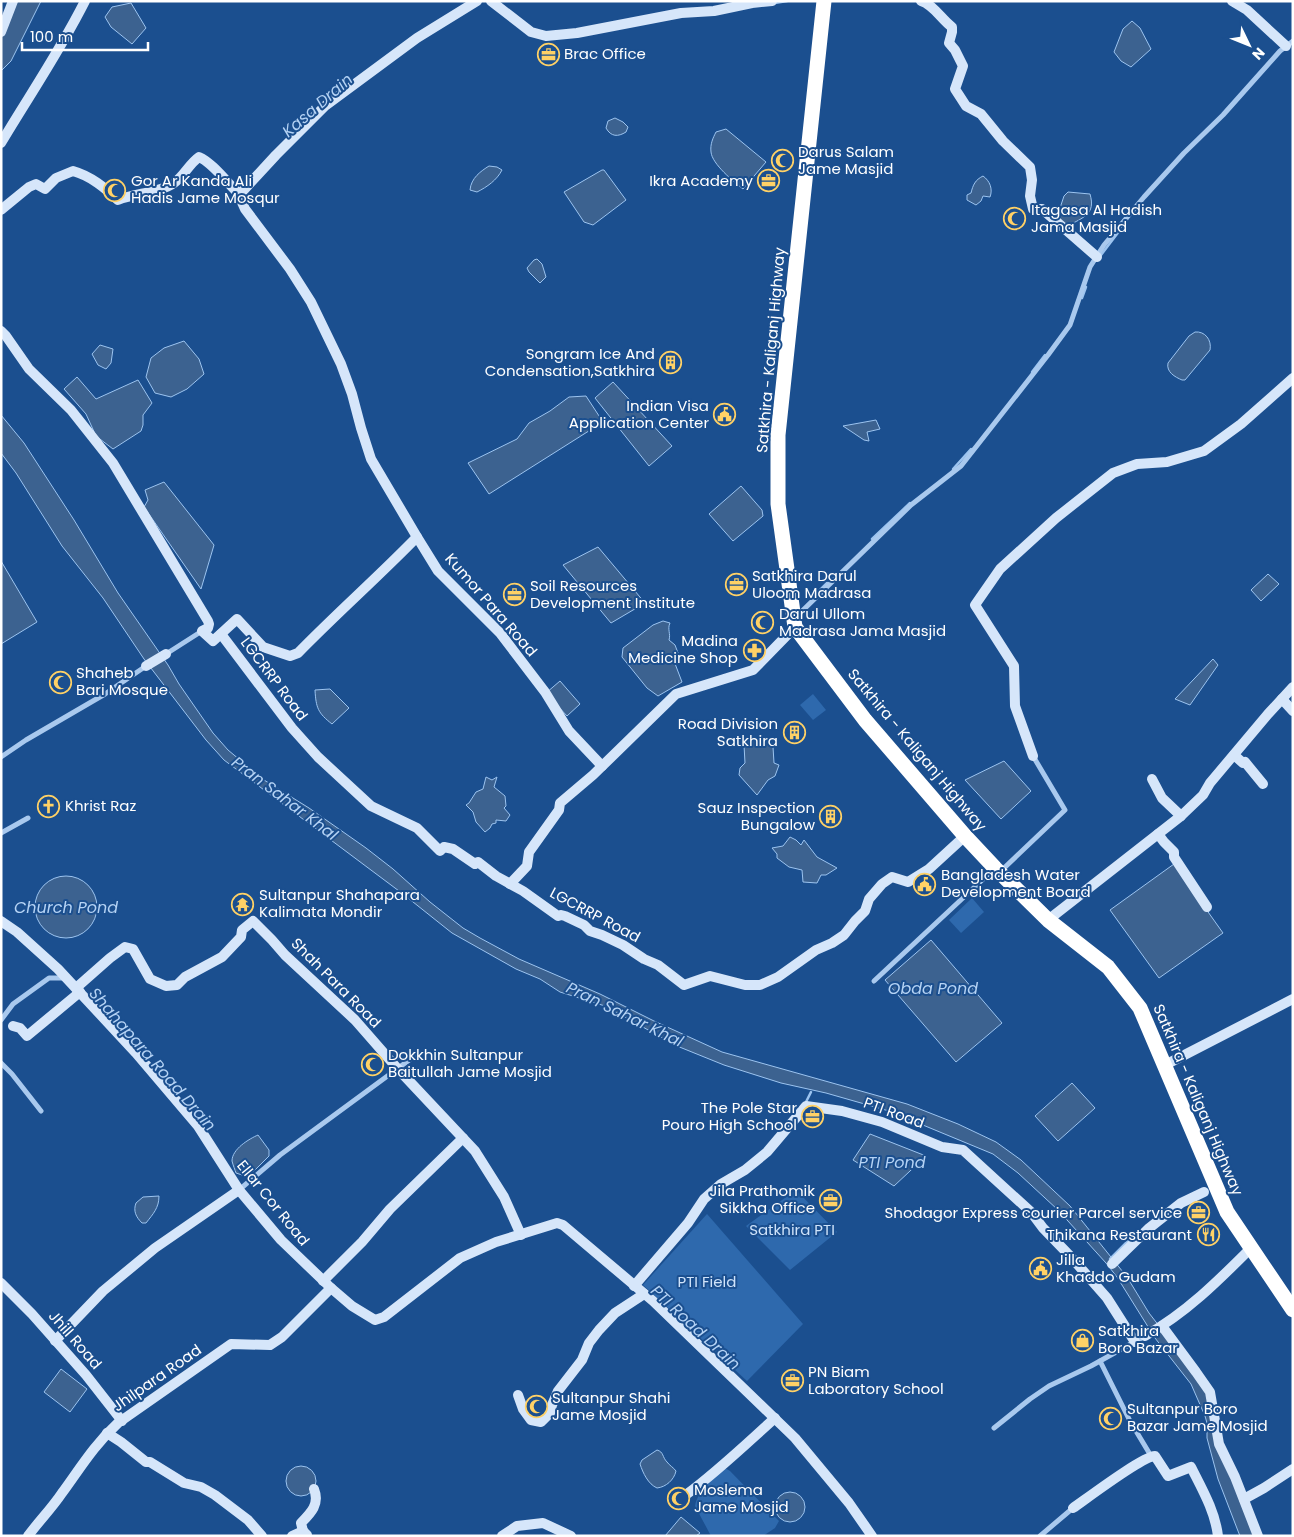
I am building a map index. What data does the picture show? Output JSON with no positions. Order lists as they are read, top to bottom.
{
  "streets": {
    "highway": ["Satkhira - Kaliganj Highway"],
    "street": [
      "Kumor Para Road",
      "LGCRRP Road",
      "Shah Para Road",
      "PTI Road",
      "Ellar Cor Road",
      "Jhill Road",
      "Jhilpara Road"
    ]
  },
  "crossings": [
    ["Satkhira - Kaliganj Highway", "LGCRRP Road"],
    ["Shah Para Road", "Ellar Cor Road"],
    ["Ellar Cor Road", "Jhilpara Road"],
    ["Jhill Road", "Jhilpara Road"]
  ],
  "water": [
    "Kasa Drain",
    "Pran Sahar Khal",
    "Church Pond",
    "Obda Pond",
    "Shahapara Road Drain",
    "PTI Pond",
    "PTI Road Drain"
  ],
  "parks": ["Satkhira PTI", "PTI Field"],
  "places": {
    "office": [
      "Brac Office",
      "Ikra Academy",
      "Satkhira Darul Uloom Madrasa",
      "Soil Resources Development Institute",
      "The Pole Star Pouro High School",
      "Jila Prathomik Sikkha Office",
      "Shodagor Express courier Parcel service",
      "PN Biam Laboratory School"
    ],
    "mosque": [
      "Darus Salam Jame Masjid",
      "Gor Ar Kanda Ali Hadis Jame Mosqur",
      "Itagasa Al Hadish Jama Masjid",
      "Darul Ullom Madrasa Jama Masjid",
      "Shaheb Bari Mosque",
      "Dokkhin Sultanpur Baitullah Jame Mosjid",
      "Sultanpur Shahi Jame Mosjid",
      "Sultanpur Boro Bazar Jame Mosjid",
      "Moslema Jame Mosjid"
    ],
    "building": ["Songram Ice And Condensation,Satkhira", "Road Division Satkhira", "Sauz Inspection Bungalow"],
    "public building": ["Indian Visa Application Center", "Bangladesh Water Development Board", "Jilla Khaddo Gudam"],
    "pharmacy": ["Madina Medicine Shop"],
    "church": ["Khrist Raz"],
    "temple": ["Sultanpur Shahapara Kalimata Mondir"],
    "restaurant": ["Thikana Restaurant"],
    "shop": ["Satkhira Boro Bazar"]
  },
  "scale_bar": "100 m",
  "north": "bottom right"
}
